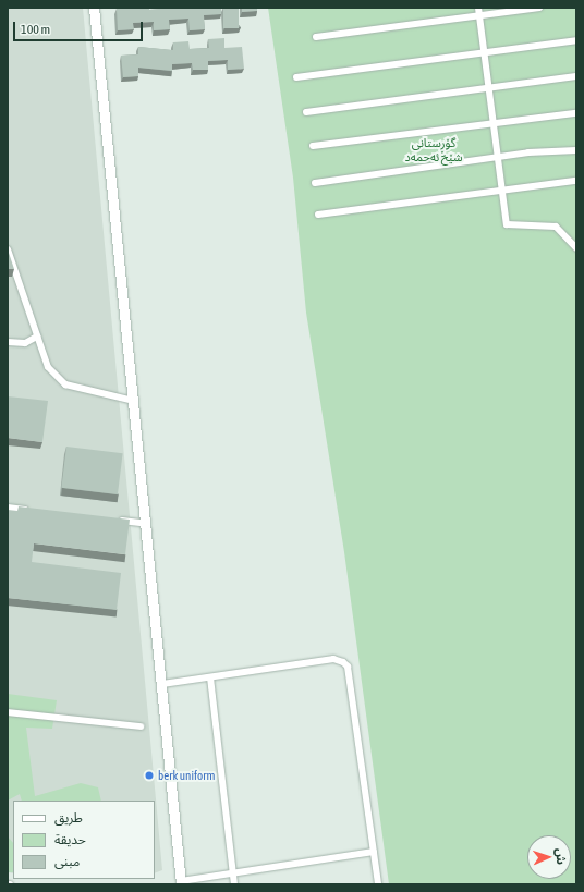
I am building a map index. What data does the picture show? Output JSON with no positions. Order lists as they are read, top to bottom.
{
  "parks": ["گۆڕستانی شێخ ئەحمەد"],
  "places": ["berk uniform"],
  "legend": ["طريق", "حديقة", "مبنى"],
  "scale_bar": "100 m",
  "north": "right"
}
